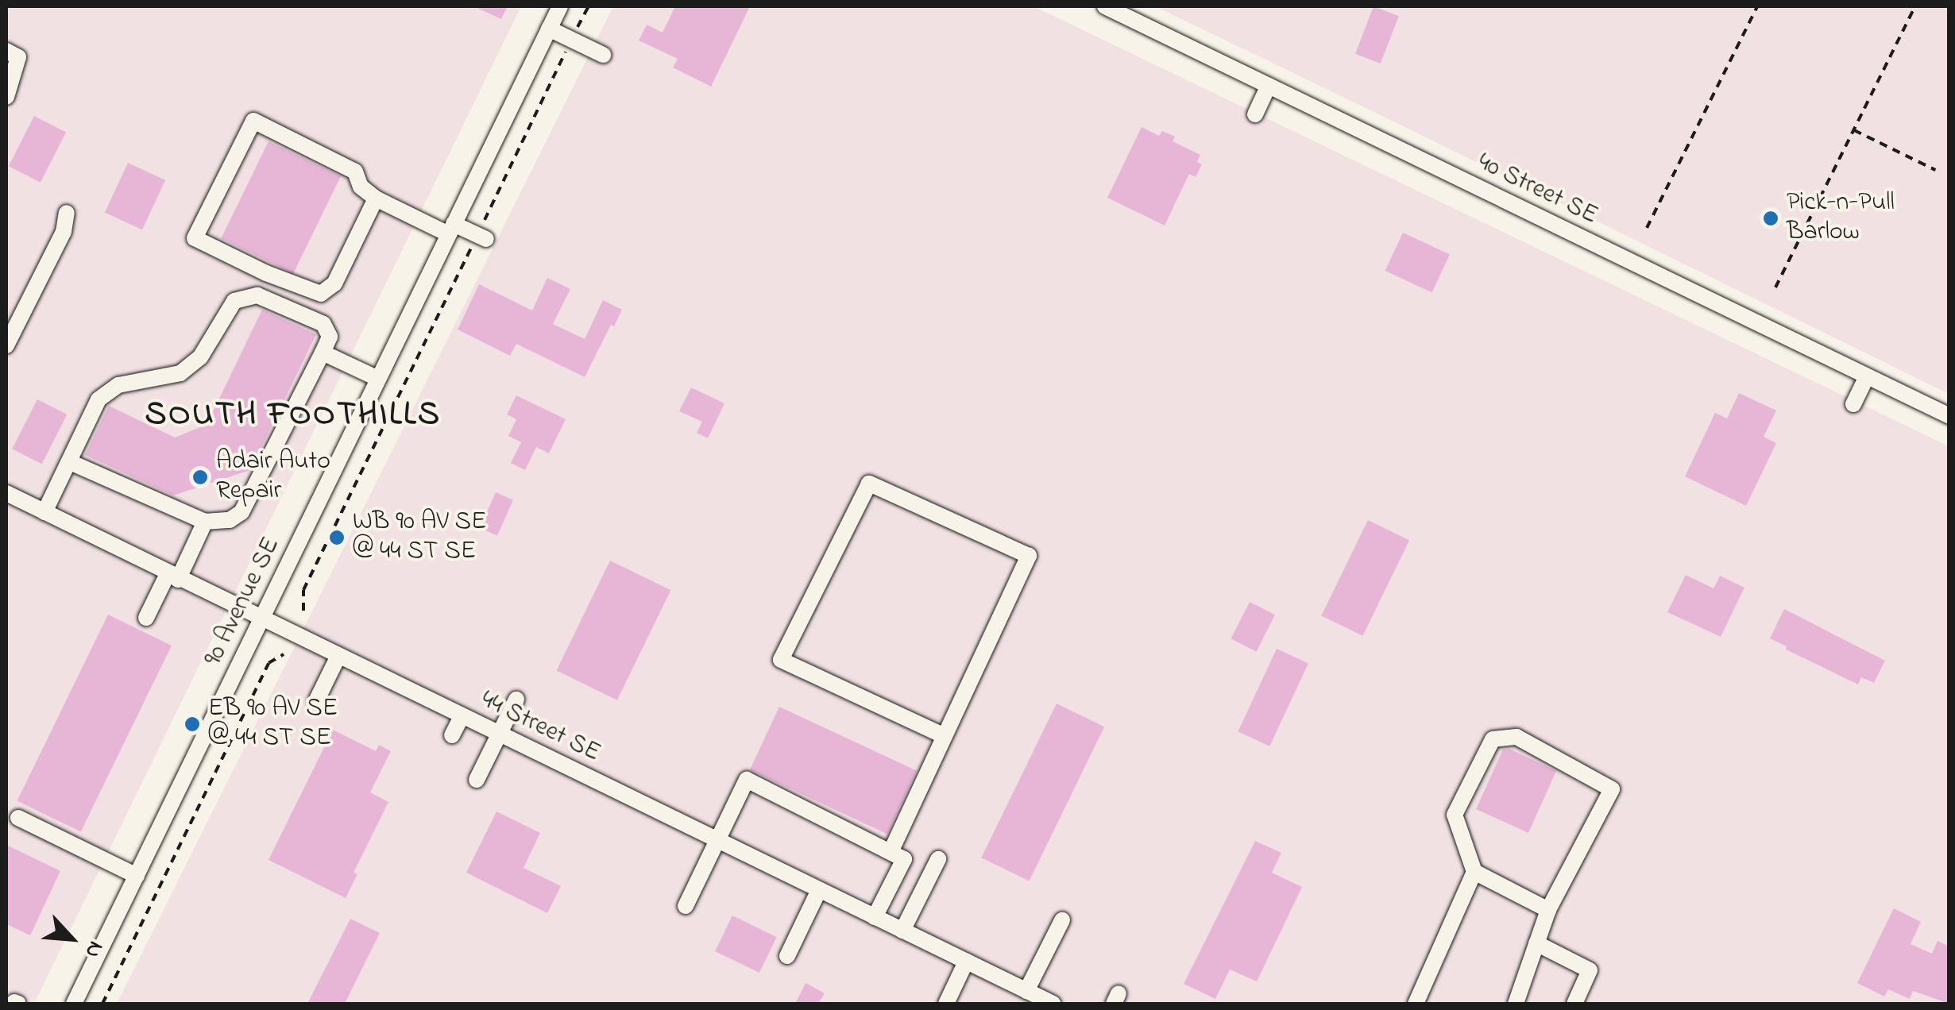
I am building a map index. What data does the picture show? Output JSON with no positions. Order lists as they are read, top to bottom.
{
  "streets": {
    "street": ["40 Street SE", "90 Avenue SE", "44 Street SE"]
  },
  "crossings": [
    ["90 Avenue SE", "44 Street SE"]
  ],
  "districts": ["SOUTH FOOTHILLS"],
  "places": [
    "Pick-n-Pull Barlow",
    "Adair Auto Repair",
    "WB 90 AV SE @ 44 ST SE",
    "EB 90 AV SE @ 44 ST SE"
  ],
  "north": "bottom right"
}
